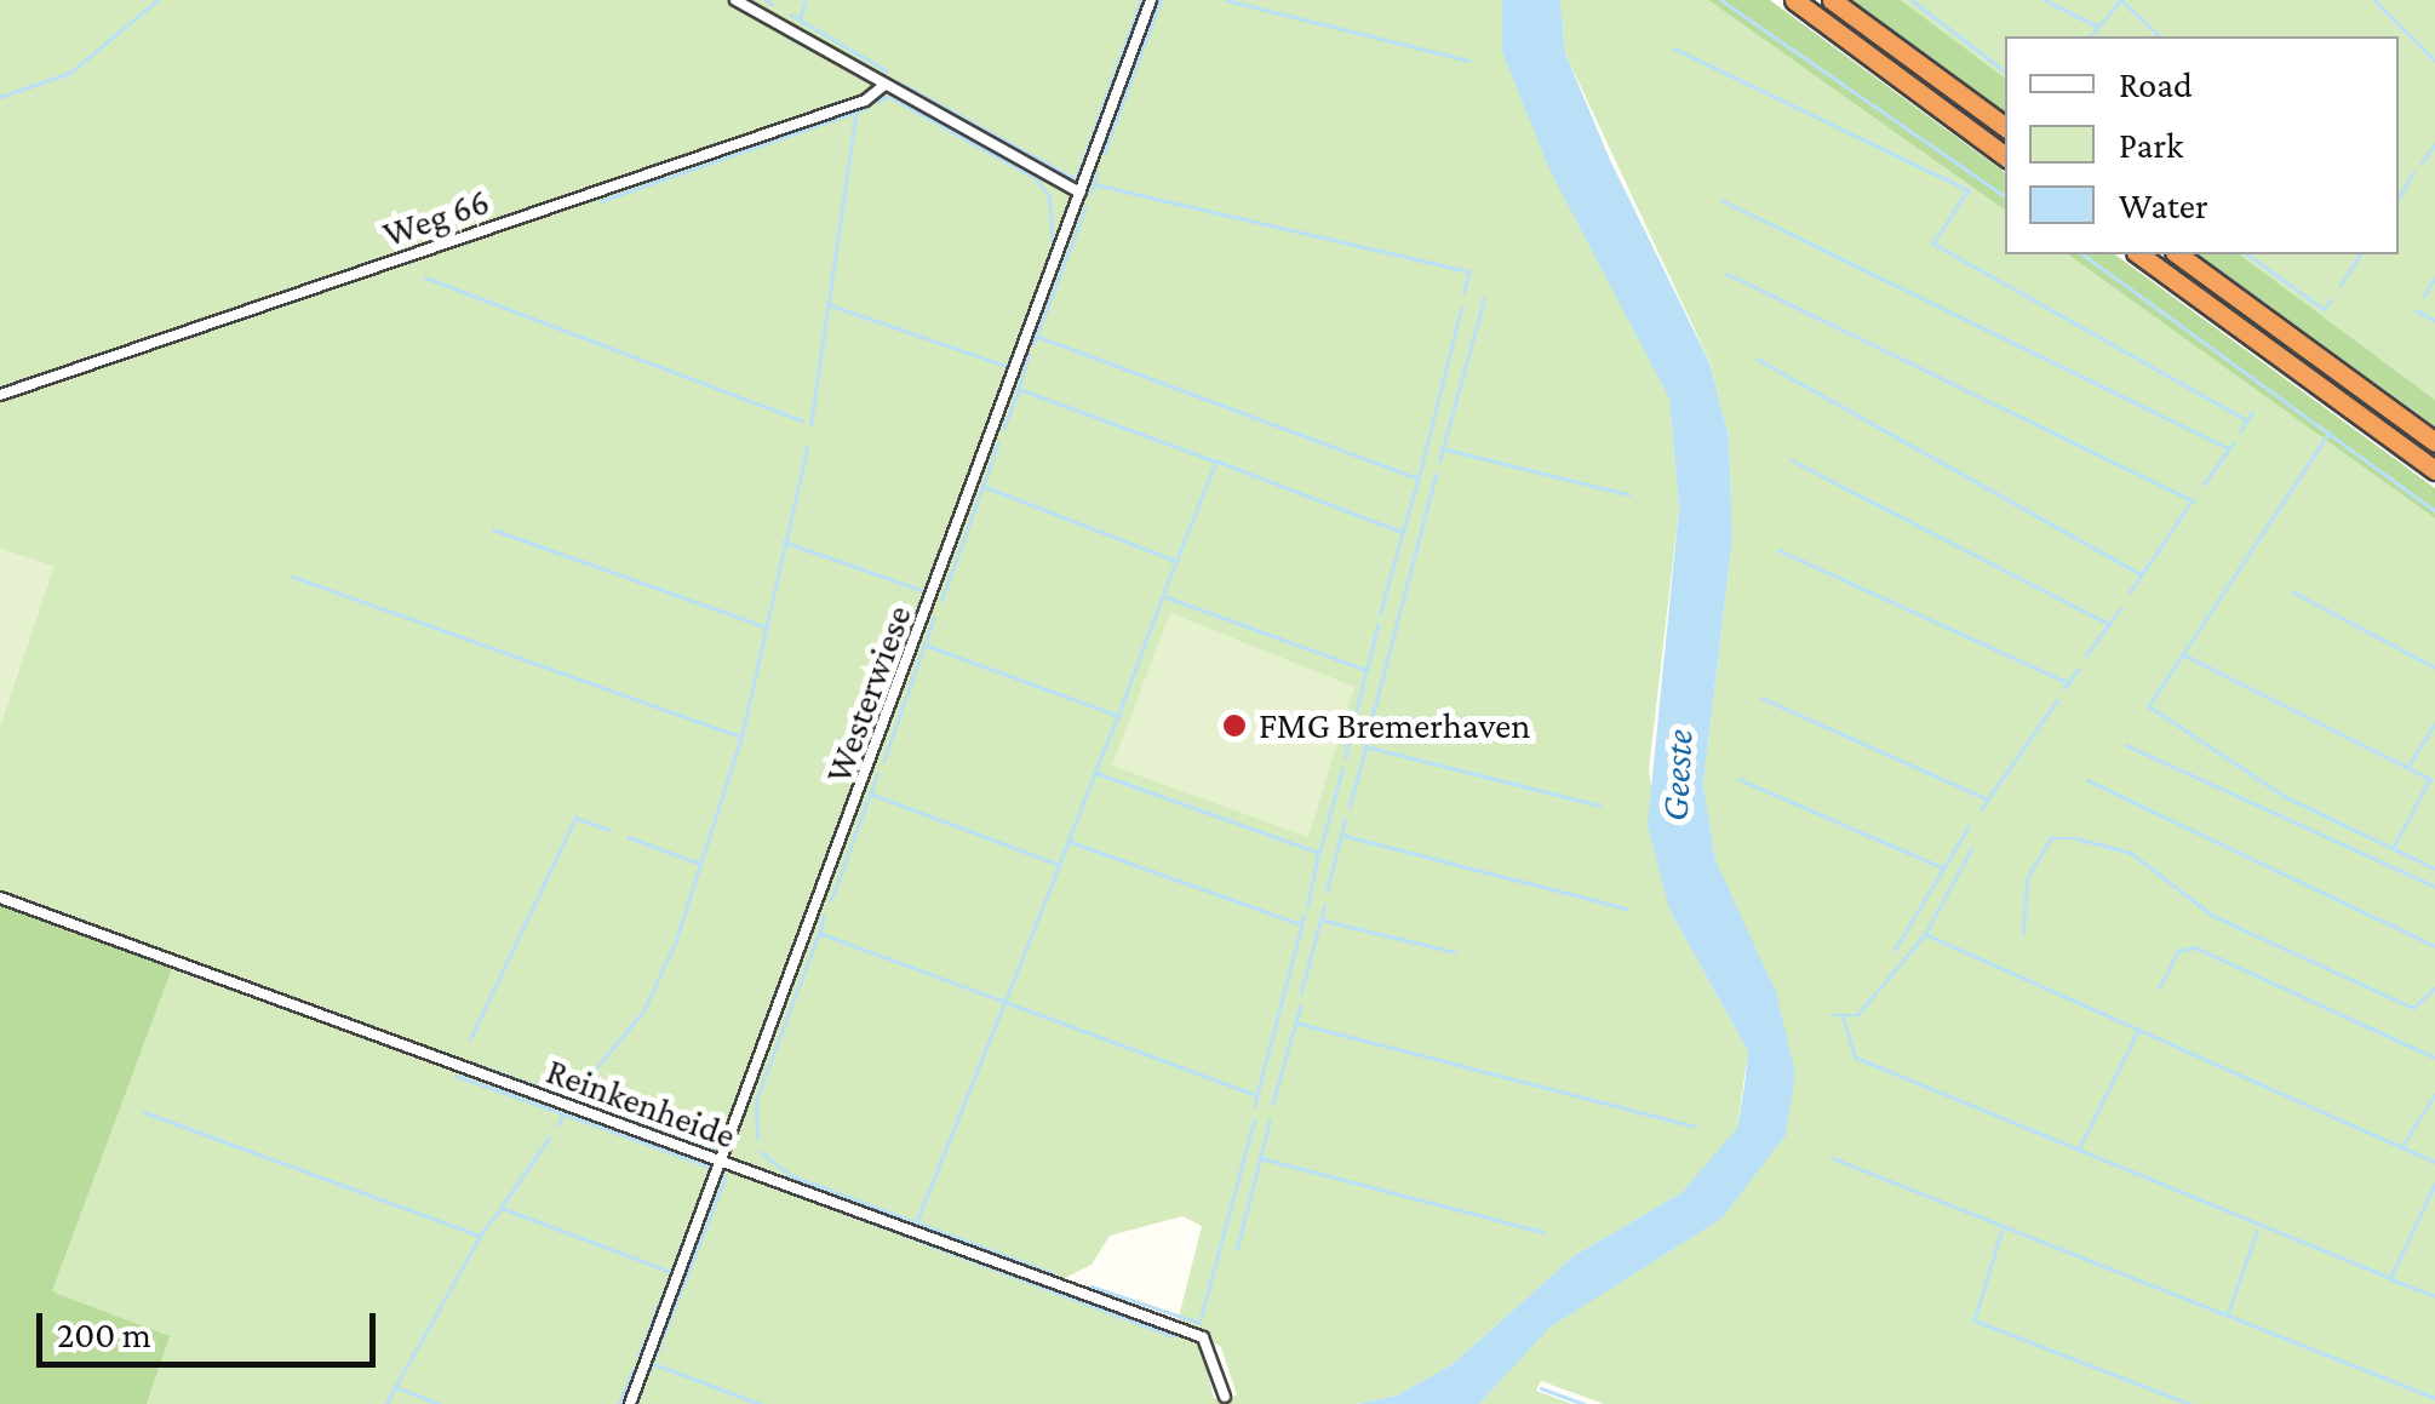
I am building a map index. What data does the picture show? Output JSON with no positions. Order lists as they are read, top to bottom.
{
  "streets": {
    "street": ["Weg 66", "Westerwiese", "Reinkenheide"]
  },
  "crossings": [
    ["Westerwiese", "Reinkenheide"]
  ],
  "water": ["Geeste"],
  "places": ["FMG Bremerhaven"],
  "legend": ["Road", "Park", "Water"],
  "scale_bar": "200 m"
}
